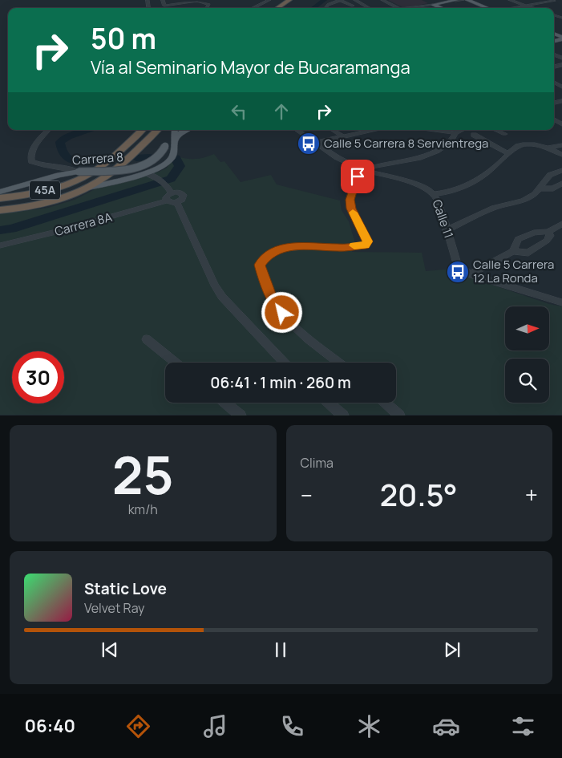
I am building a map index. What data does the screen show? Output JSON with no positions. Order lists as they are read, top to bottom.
{
  "streets": {
    "highway": ["45A"],
    "main road": ["Carrera 8"],
    "street": ["Calle 11", "Carrera 8A"]
  },
  "crossings": [
    ["Carrera 8", "45A"]
  ],
  "places": {
    "bus stop": ["Calle 5 Carrera 8 Servientrega", "Calle 5 Carrera 12 La Ronda"]
  },
  "north": "right",
  "page": {
    "turn": ["50 m", "Vía al Seminario Mayor de Bucaramanga"],
    "limit": "30",
    "trip": "06:41 · 1 min · 260 m",
    "tile": [
      ["25", "km/h"],
      "Clima"
    ],
    "heat": ["−", "20.5°", "+"],
    "song": ["Static Love", "Velvet Ray"],
    "tabs": "06:40"
  }
}
